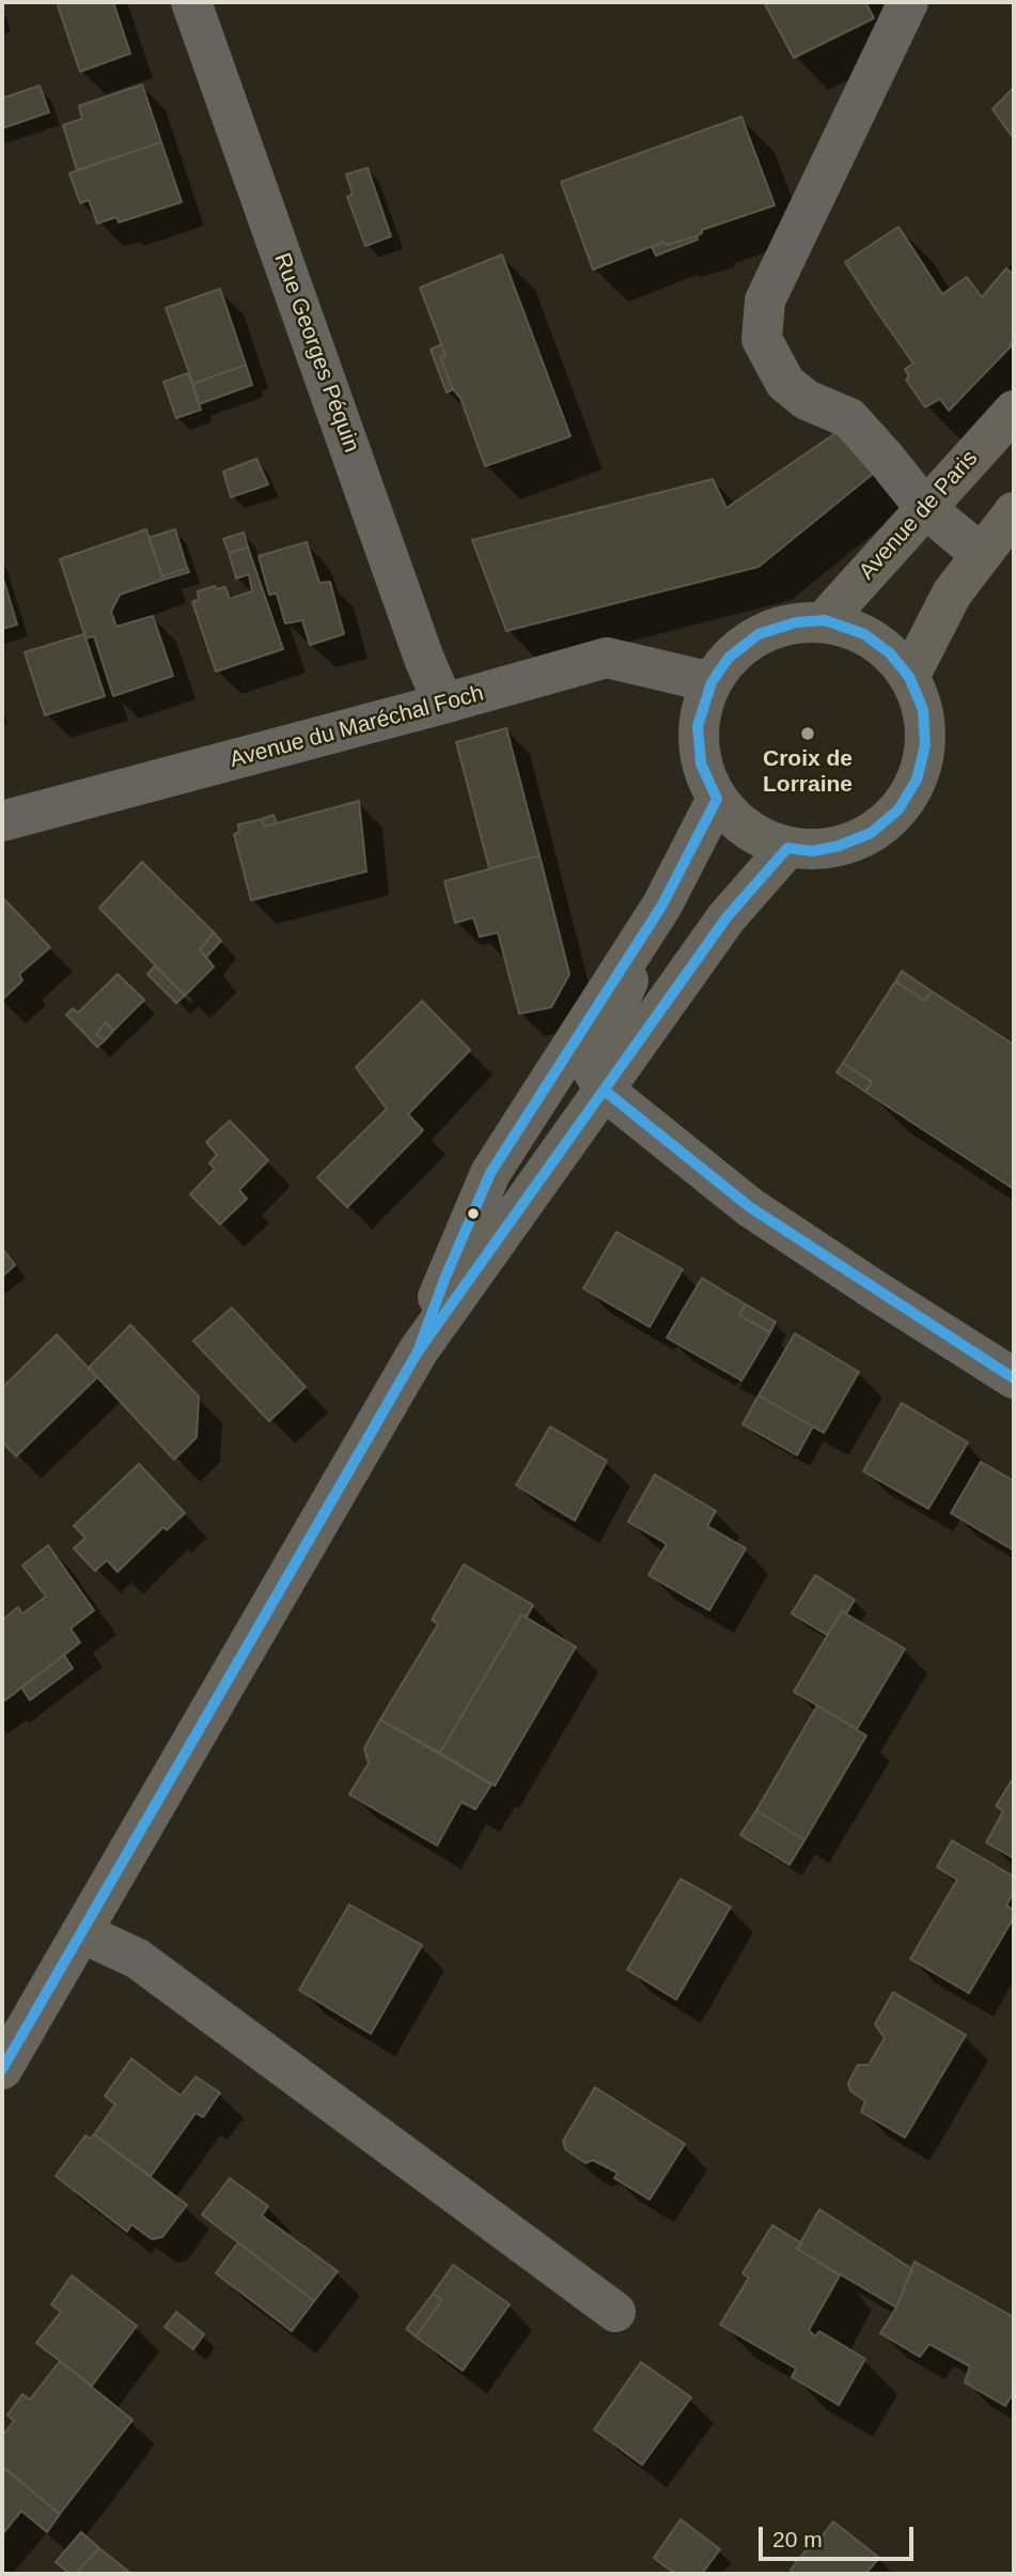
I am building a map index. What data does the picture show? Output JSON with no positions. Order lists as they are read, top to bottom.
{
  "streets": {
    "main road": ["Avenue de Paris"],
    "street": ["Rue Georges Péquin", "Avenue du Maréchal Foch"]
  },
  "crossings": [
    ["Rue Georges Péquin", "Avenue du Maréchal Foch"],
    ["Avenue de Paris", "Avenue du Maréchal Foch"]
  ],
  "places": ["Croix de Lorraine"],
  "scale_bar": "20 m"
}
